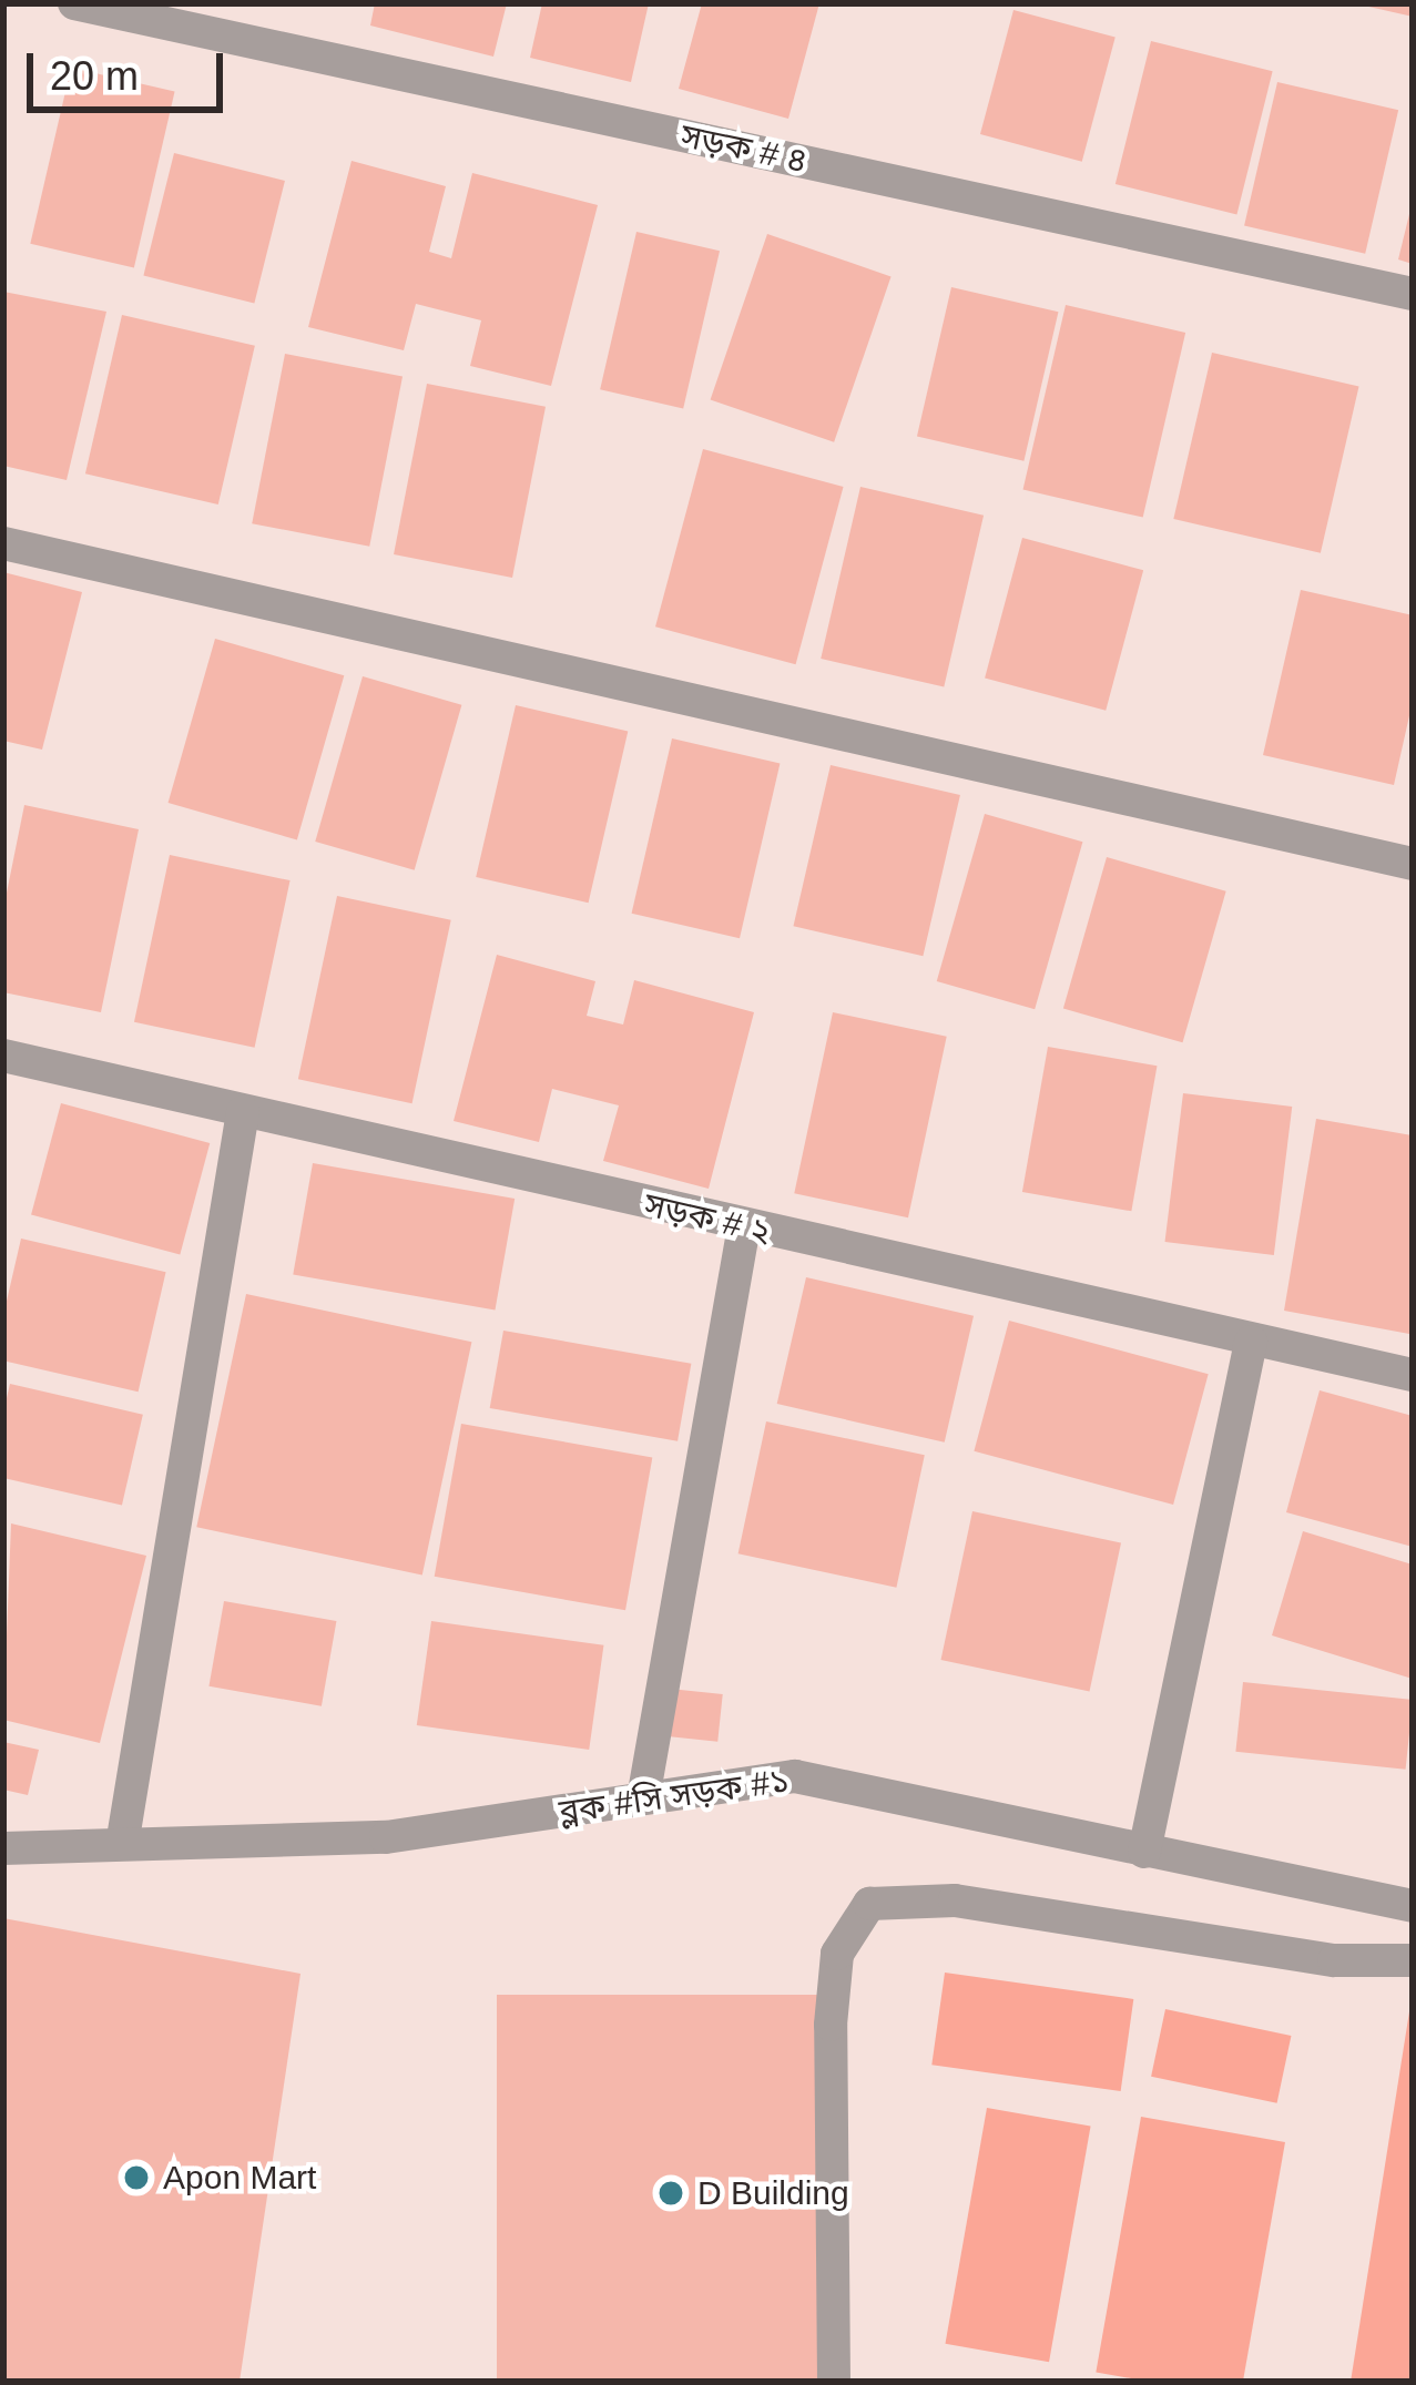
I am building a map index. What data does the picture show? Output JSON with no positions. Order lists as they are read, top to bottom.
{
  "streets": {
    "street": ["সড়ক # ৪", "সড়ক # ২", "ব্লক #সি সড়ক #১"]
  },
  "places": ["Apon Mart", "D Building"],
  "scale_bar": "20 m"
}
